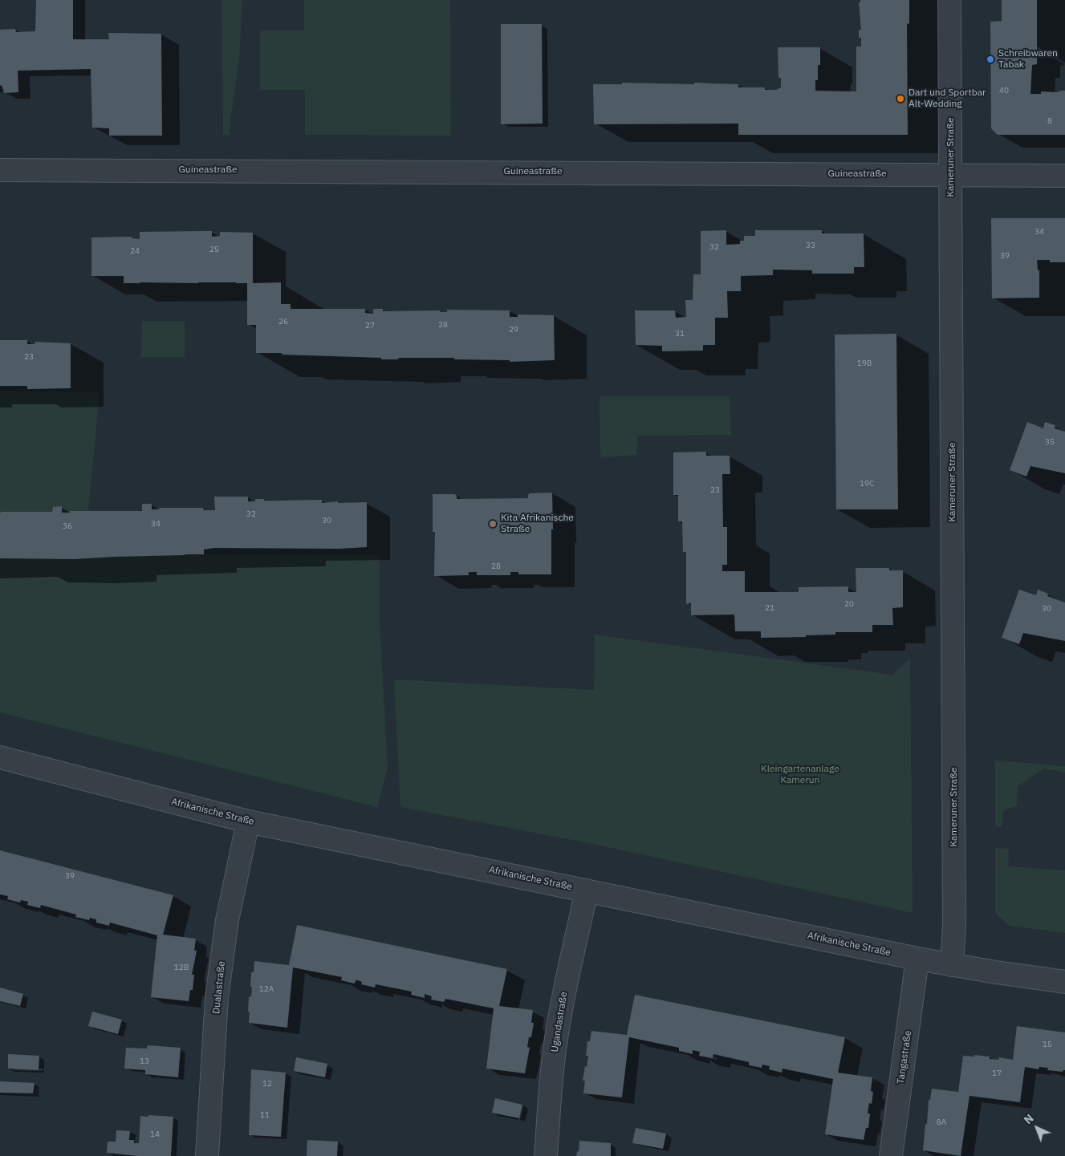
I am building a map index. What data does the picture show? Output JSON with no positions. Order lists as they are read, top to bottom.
{
  "streets": {
    "street": [
      "Kameruner Straße",
      "Guineastraße",
      "Afrikanische Straße",
      "Dualastraße",
      "Ugandastraße",
      "Tangastraße"
    ]
  },
  "crossings": [
    ["Kameruner Straße", "Guineastraße"],
    ["Kameruner Straße", "Afrikanische Straße"],
    ["Afrikanische Straße", "Dualastraße"],
    ["Afrikanische Straße", "Ugandastraße"],
    ["Afrikanische Straße", "Tangastraße"]
  ],
  "parks": ["Kleingartenanlage Kamerun"],
  "places": ["Schreibwaren Tabak", "Dart und Sportbar Alt-Wedding", "Kita Afrikanische Straße"],
  "house_numbers": [
    "40",
    "8",
    "34",
    "33",
    "32",
    "25",
    "24",
    "39",
    "26",
    "28",
    "27",
    "29",
    "31",
    "23",
    "19B",
    "35",
    "19C",
    "23",
    "32",
    "30",
    "34",
    "36",
    "28",
    "20",
    "21",
    "30",
    "39",
    "12B",
    "12A",
    "15",
    "13",
    "17",
    "12",
    "11",
    "8A",
    "14"
  ],
  "north": "top left"
}
